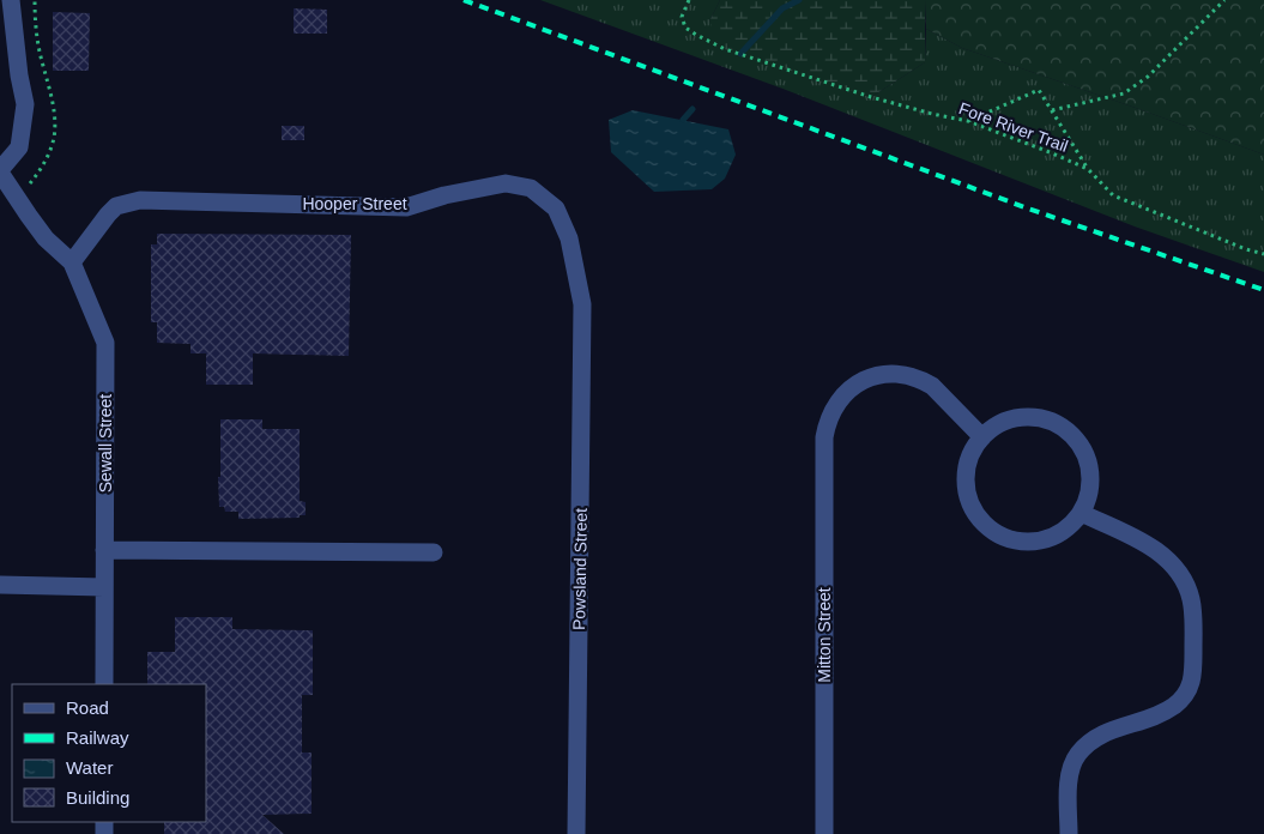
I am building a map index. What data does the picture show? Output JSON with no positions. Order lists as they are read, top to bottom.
{
  "streets": {
    "street": [
      "Hooper Street",
      "Sewall Street",
      "Powsland Street",
      "Mitton Street"
    ],
    "path": ["Fore River Trail"]
  },
  "crossings": [
    ["Hooper Street", "Sewall Street"],
    ["Hooper Street", "Powsland Street"]
  ],
  "legend": [
    "Road",
    "Railway",
    "Water",
    "Building"
  ]
}
